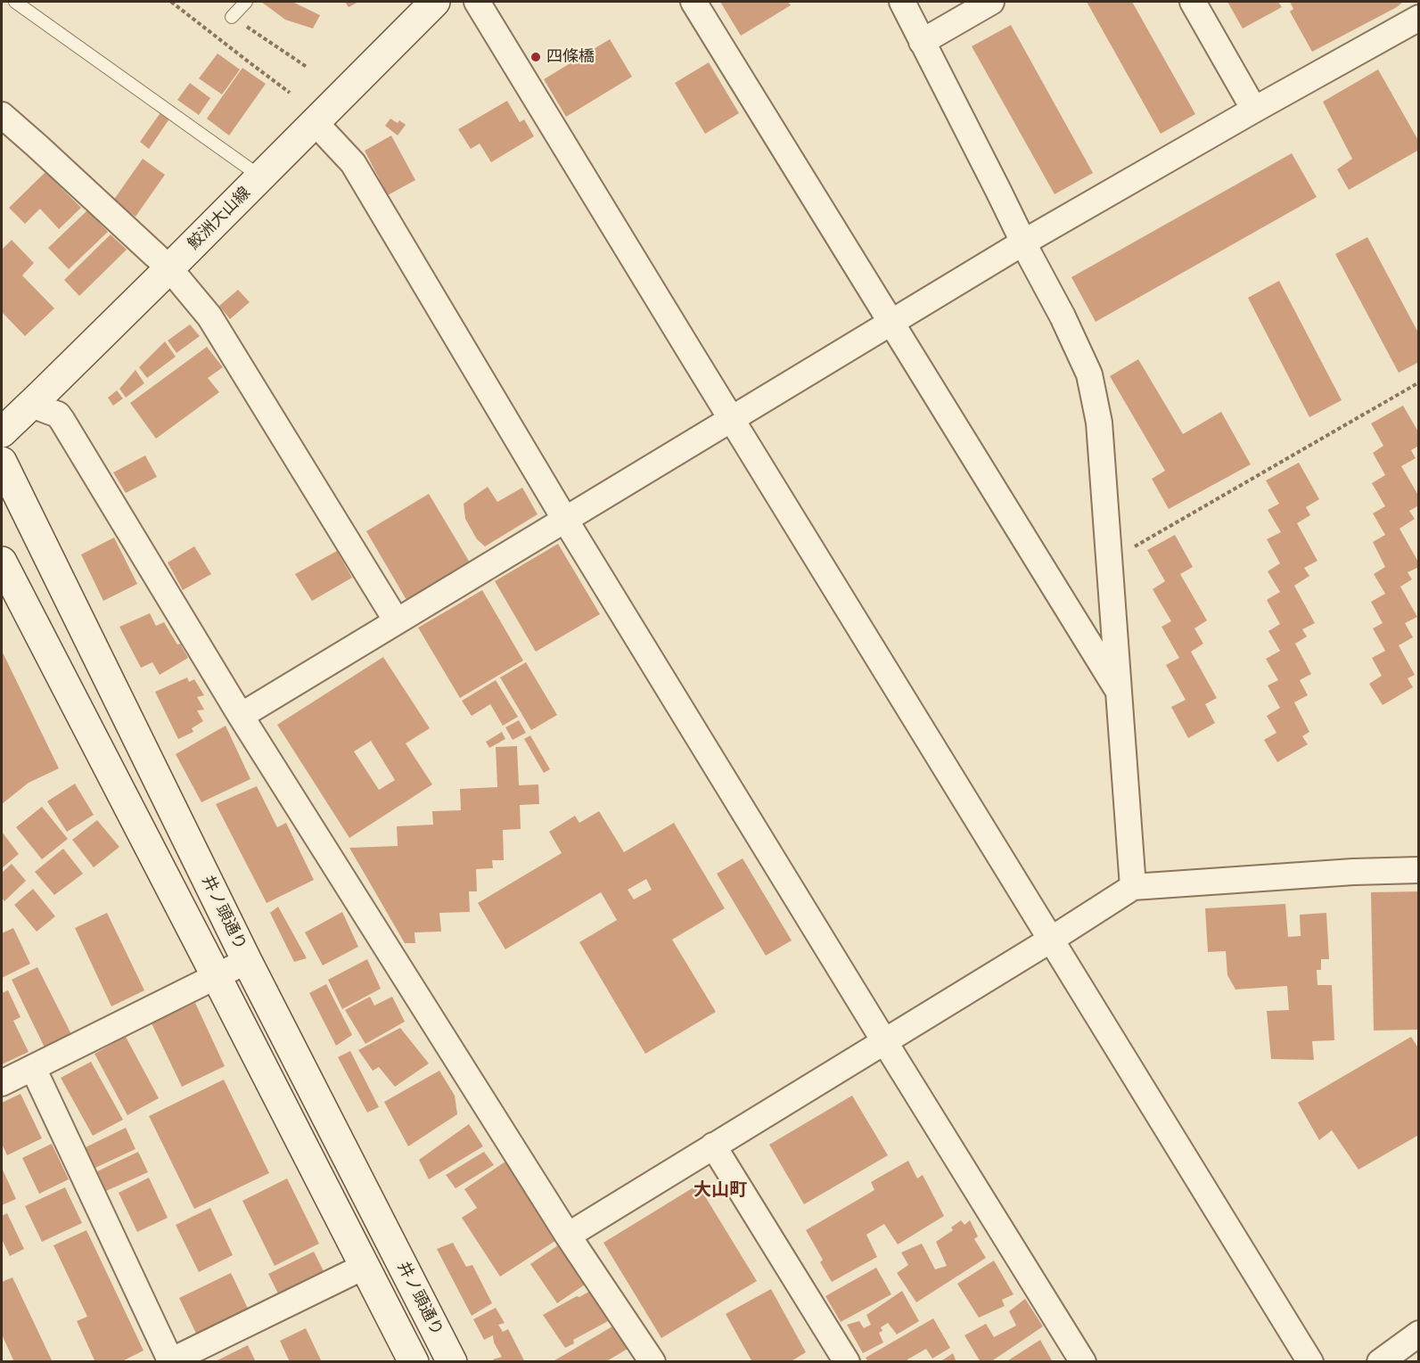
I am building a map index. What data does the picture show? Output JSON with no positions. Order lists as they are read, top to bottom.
{
  "streets": {
    "main road": ["鮫洲大山線", "井ノ頭通り"]
  },
  "districts": ["大山町"],
  "places": ["四條橋"]
}
